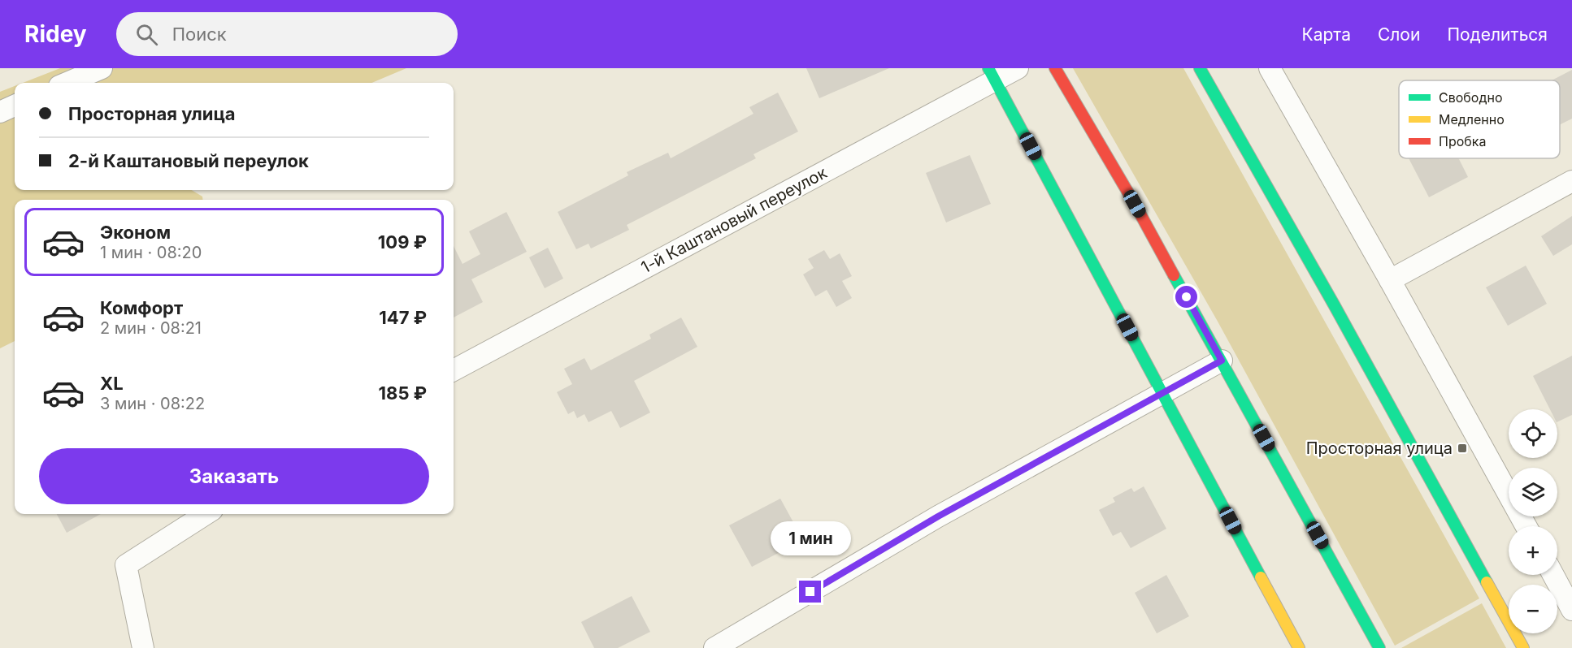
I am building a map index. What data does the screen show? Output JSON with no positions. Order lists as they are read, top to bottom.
{
  "streets": {
    "street": ["1-й Каштановый переулок"]
  },
  "places": {
    "transit": ["Просторная улица"]
  },
  "legend": ["Свободно", "Медленно", "Пробка"],
  "page": {
    "header": "Ridey",
    "search": "Поиск",
    "nav": ["Карта", "Слои", "Поделиться"],
    "banner": ["Просторная улица", "2-й Каштановый переулок"],
    "list": [
      {
        "name": "Эконом",
        "note": "1 мин · 08:20",
        "value": "109 ₽"
      },
      {
        "name": "Комфорт",
        "note": "2 мин · 08:21",
        "value": "147 ₽"
      },
      {
        "name": "XL",
        "note": "3 мин · 08:22",
        "value": "185 ₽"
      }
    ],
    "map_buttons": ["+", "−"],
    "buttons": "Заказать",
    "bubble": "1 мин"
  }
}
